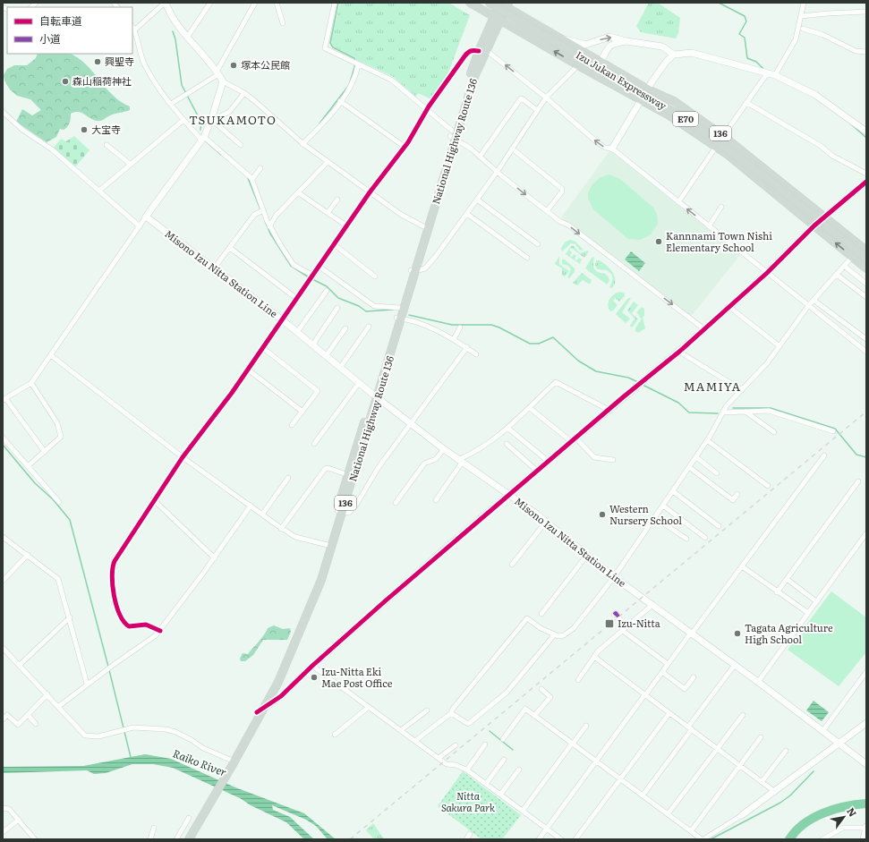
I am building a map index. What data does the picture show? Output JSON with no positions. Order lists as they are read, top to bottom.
{
  "streets": {
    "highway": [
      "Izu Jukan Expressway",
      "E70",
      "136",
      "National Highway Route 136"
    ],
    "street": ["Misono Izu Nitta Station Line"]
  },
  "crossings": [
    ["136", "National Highway Route 136"],
    ["National Highway Route 136", "Misono Izu Nitta Station Line"]
  ],
  "districts": ["TSUKAMOTO", "MAMIYA"],
  "water": ["Raiko River"],
  "parks": ["Nitta Sakura Park"],
  "places": {
    "other": [
      "興聖寺",
      "塚本公民館",
      "森山稲荷神社",
      "大宝寺",
      "Kannnami Town Nishi Elementary School",
      "Western Nursery School",
      "Tagata Agriculture High School",
      "Izu-Nitta Eki Mae Post Office"
    ],
    "transit": ["Izu-Nitta"]
  },
  "legend": ["自転車道", "小道"],
  "north": "top right"
}
